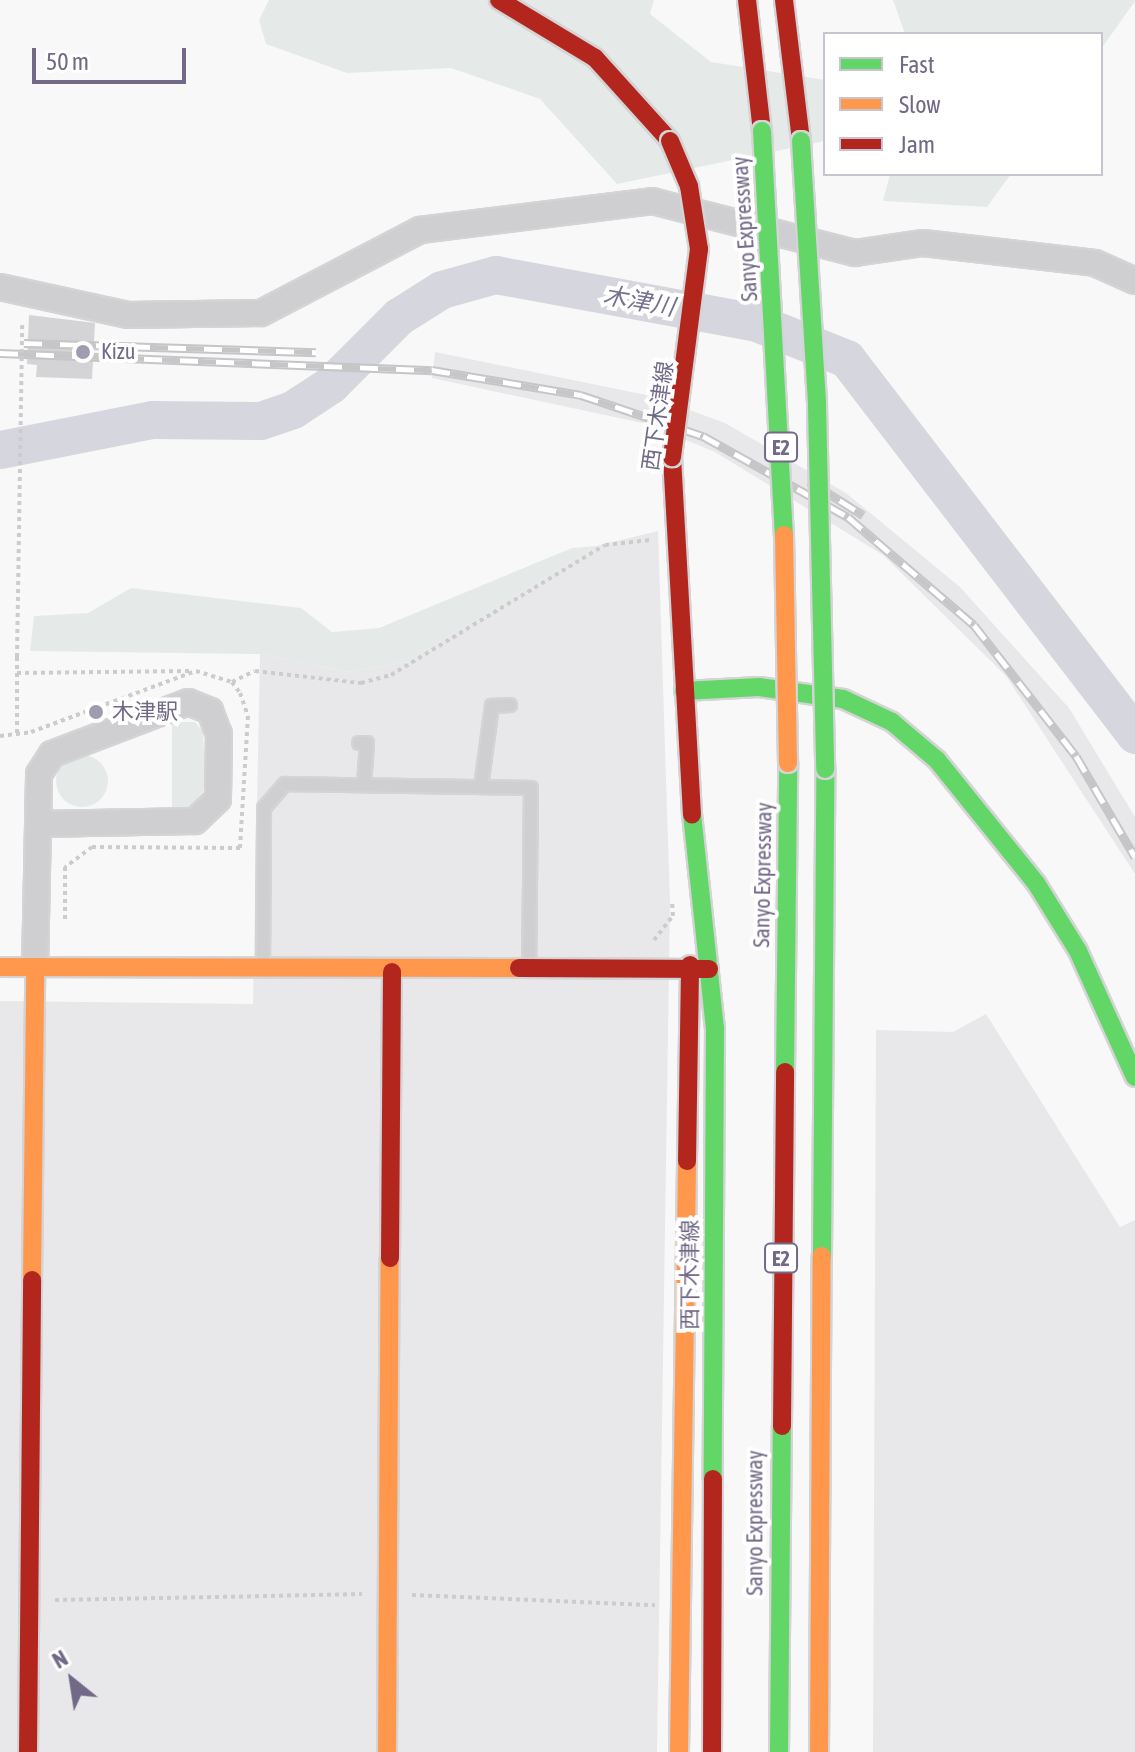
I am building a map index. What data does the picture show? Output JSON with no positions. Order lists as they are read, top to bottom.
{
  "streets": {
    "main road": ["Sanyo Expressway", "西下木津線", "E2"]
  },
  "water": ["木津川"],
  "places": ["Kizu", "木津駅"],
  "legend": ["Fast", "Slow", "Jam"],
  "scale_bar": "50 m",
  "north": "top left"
}
